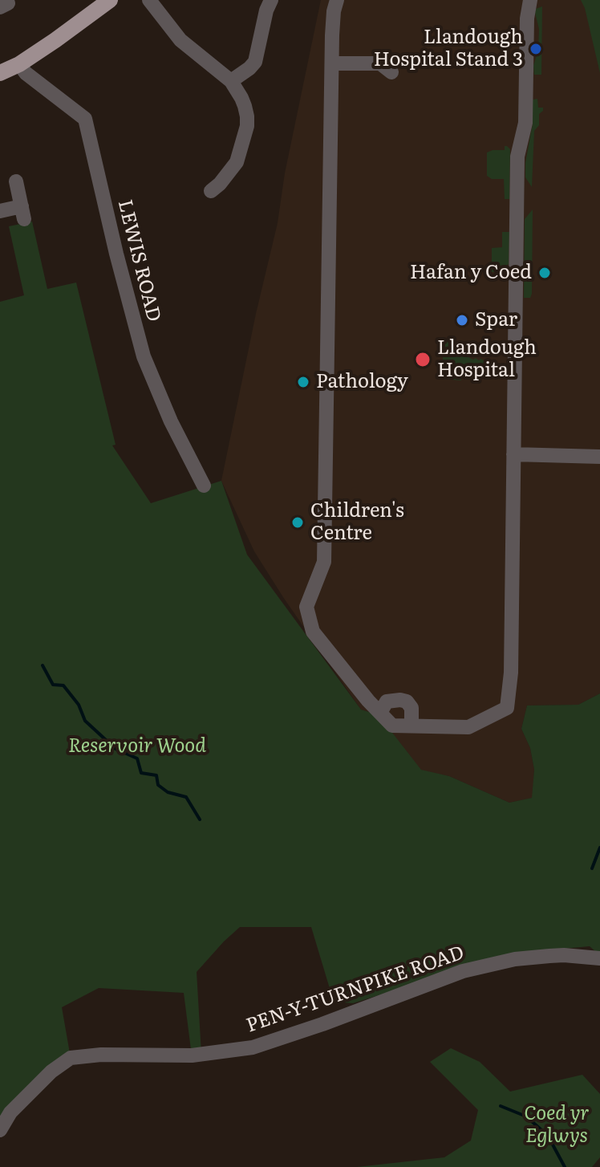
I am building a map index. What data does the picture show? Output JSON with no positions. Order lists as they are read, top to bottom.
{
  "streets": {
    "street": ["LEWIS ROAD", "PEN-Y-TURNPIKE ROAD"]
  },
  "parks": ["Reservoir Wood", "Coed yr Eglwys"],
  "places": [
    "Llandough Hospital Stand 3",
    "Hafan y Coed",
    "Spar",
    "Llandough Hospital",
    "Pathology",
    "Children's Centre"
  ]
}
